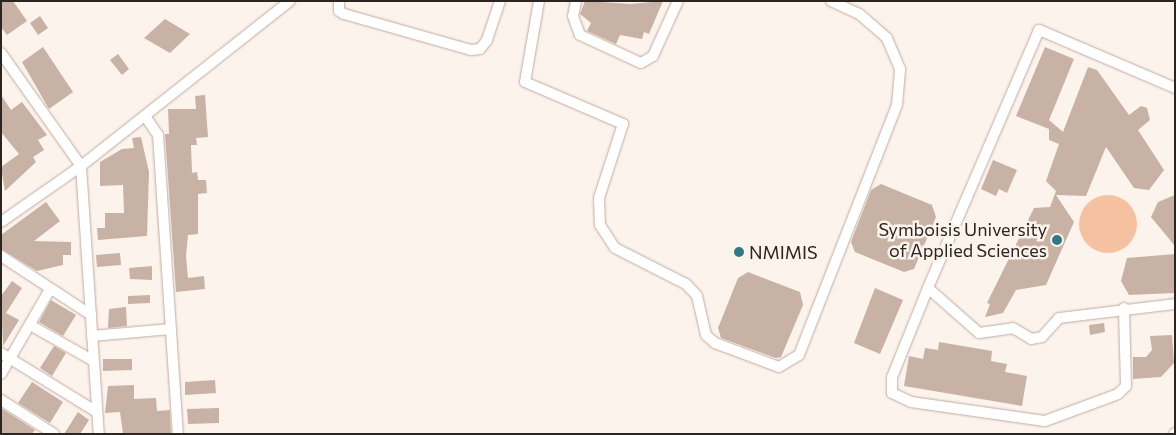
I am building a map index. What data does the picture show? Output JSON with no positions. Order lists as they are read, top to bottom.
{
  "places": ["Symboisis University of Applied Sciences", "NMIMIS"]
}
